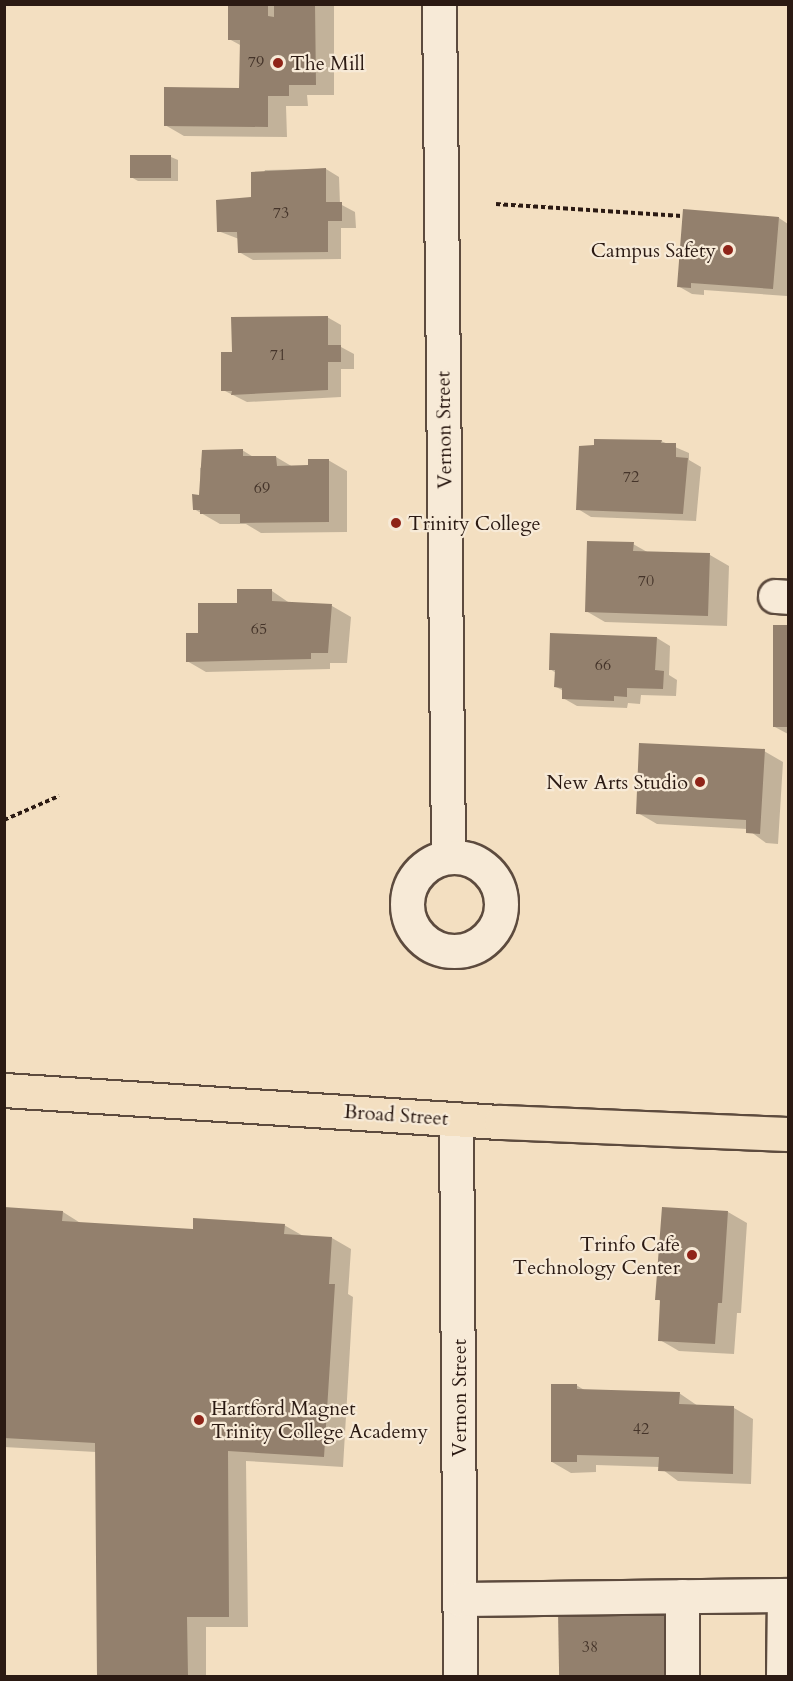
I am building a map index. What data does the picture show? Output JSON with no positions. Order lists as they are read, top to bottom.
{
  "streets": {
    "main road": ["Broad Street"],
    "street": ["Vernon Street"]
  },
  "crossings": [
    ["Vernon Street", "Broad Street"]
  ],
  "places": [
    "The Mill",
    "Campus Safety",
    "Trinity College",
    "New Arts Studio",
    "Trinfo Cafe Technology Center",
    "Hartford Magnet Trinity College Academy"
  ],
  "house_numbers": [
    "79",
    "73",
    "71",
    "72",
    "69",
    "70",
    "65",
    "66",
    "42",
    "38"
  ]
}
